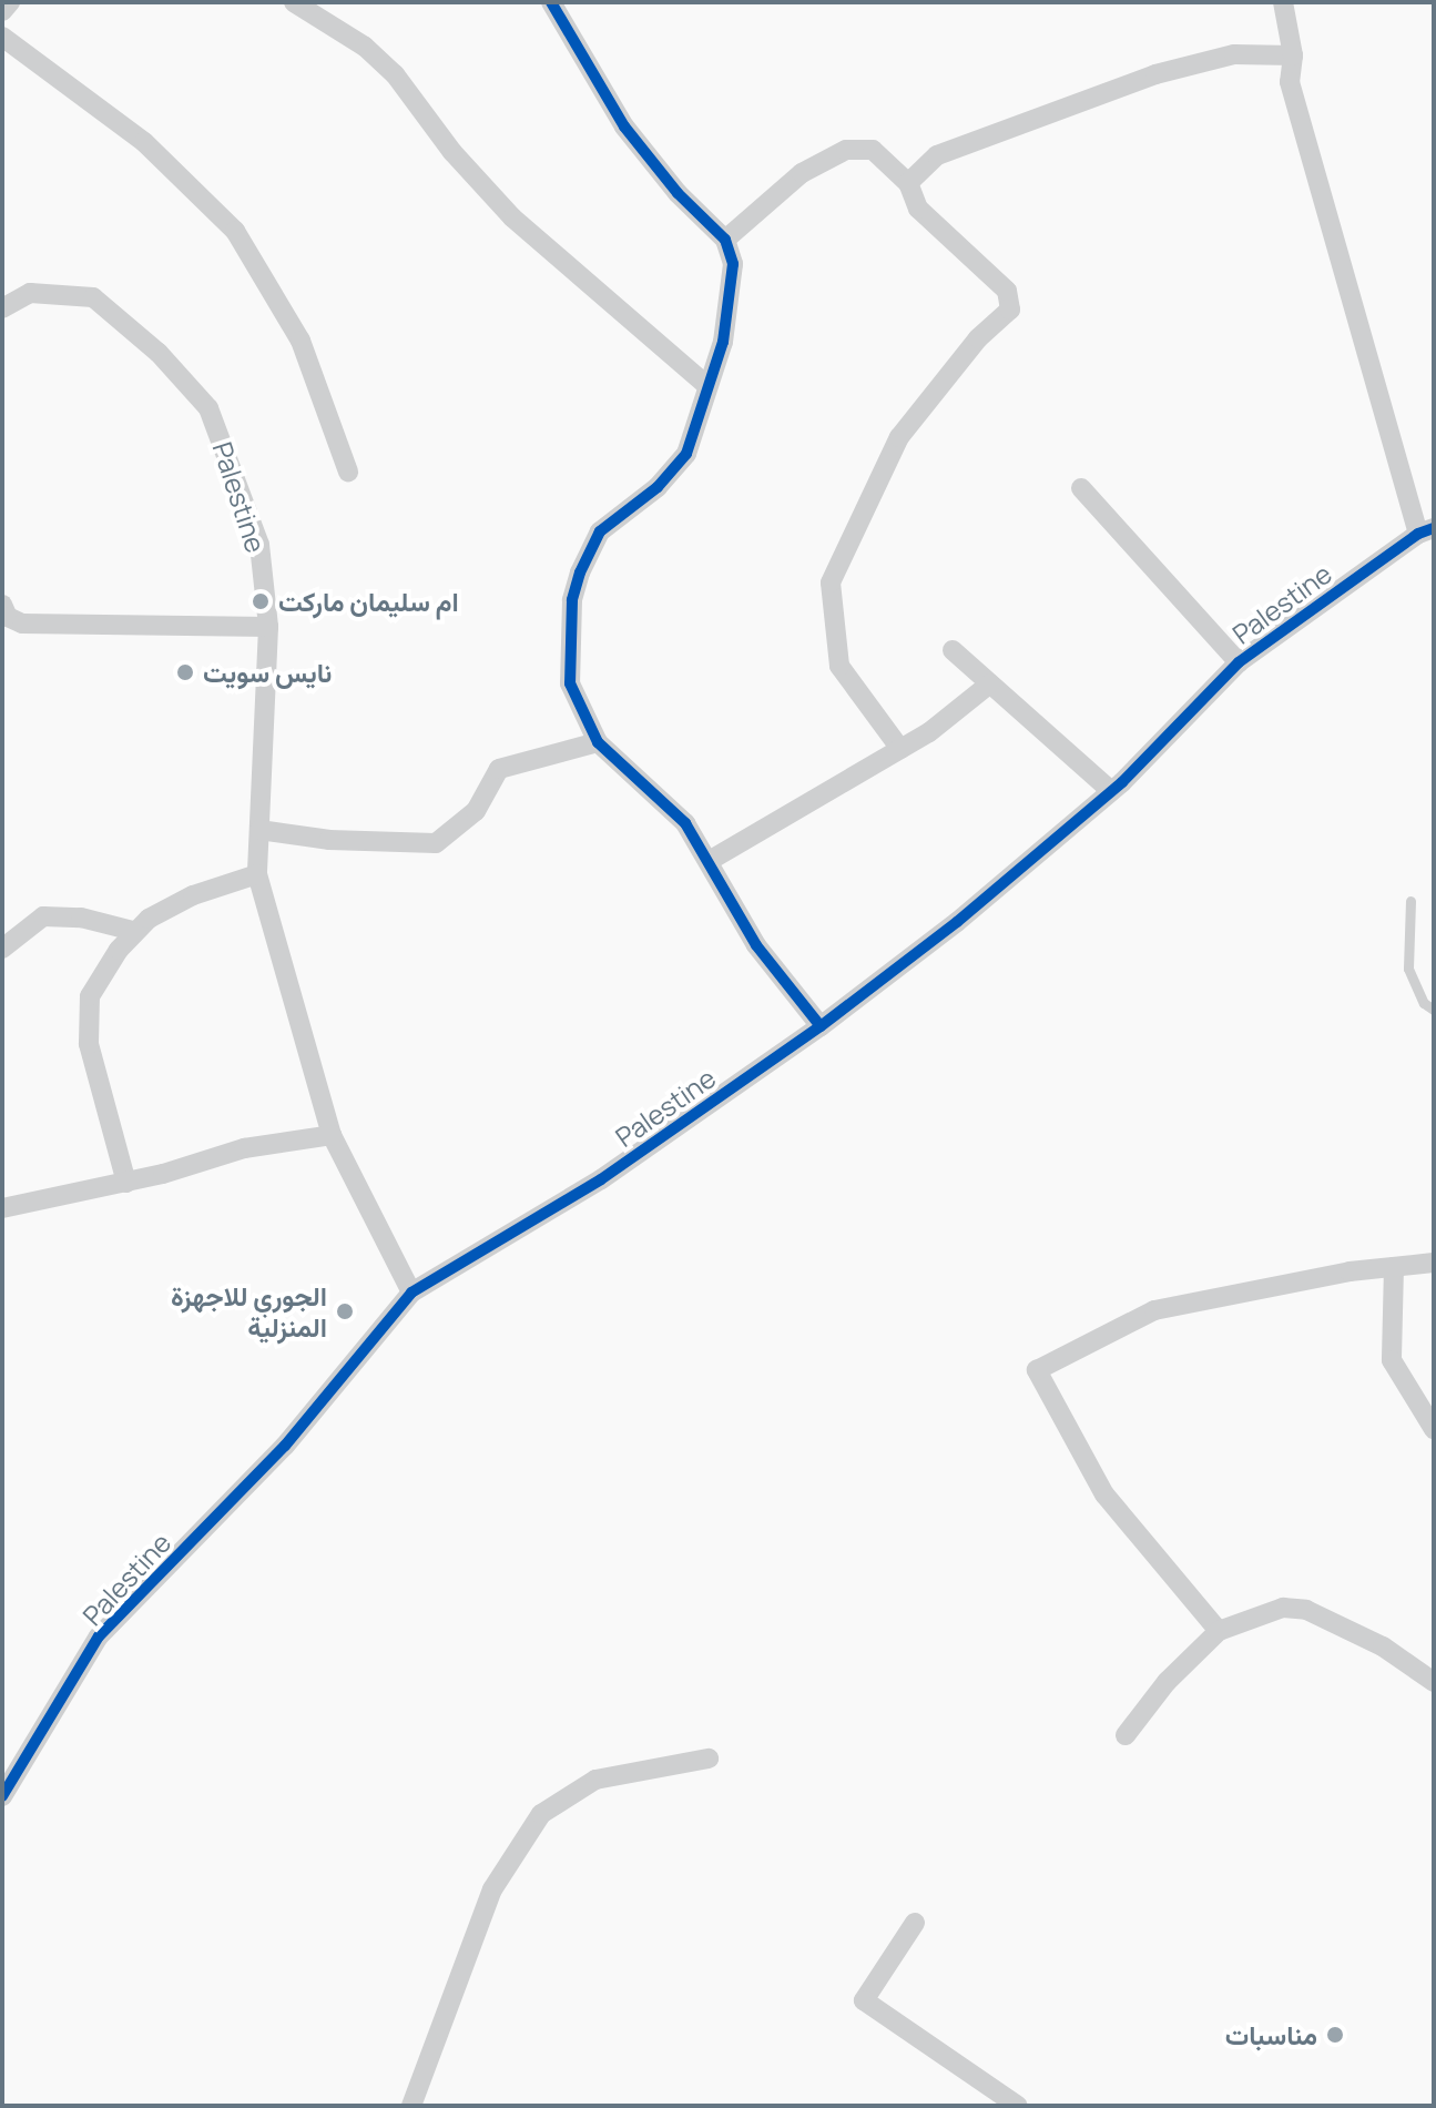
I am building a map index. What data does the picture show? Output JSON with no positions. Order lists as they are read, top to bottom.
{
  "streets": {
    "street": ["Palestine"]
  },
  "places": [
    "ام سليمان ماركت",
    "نايس سويت",
    "الجوري للاجهزة المنزلية",
    "مناسبات"
  ]
}
